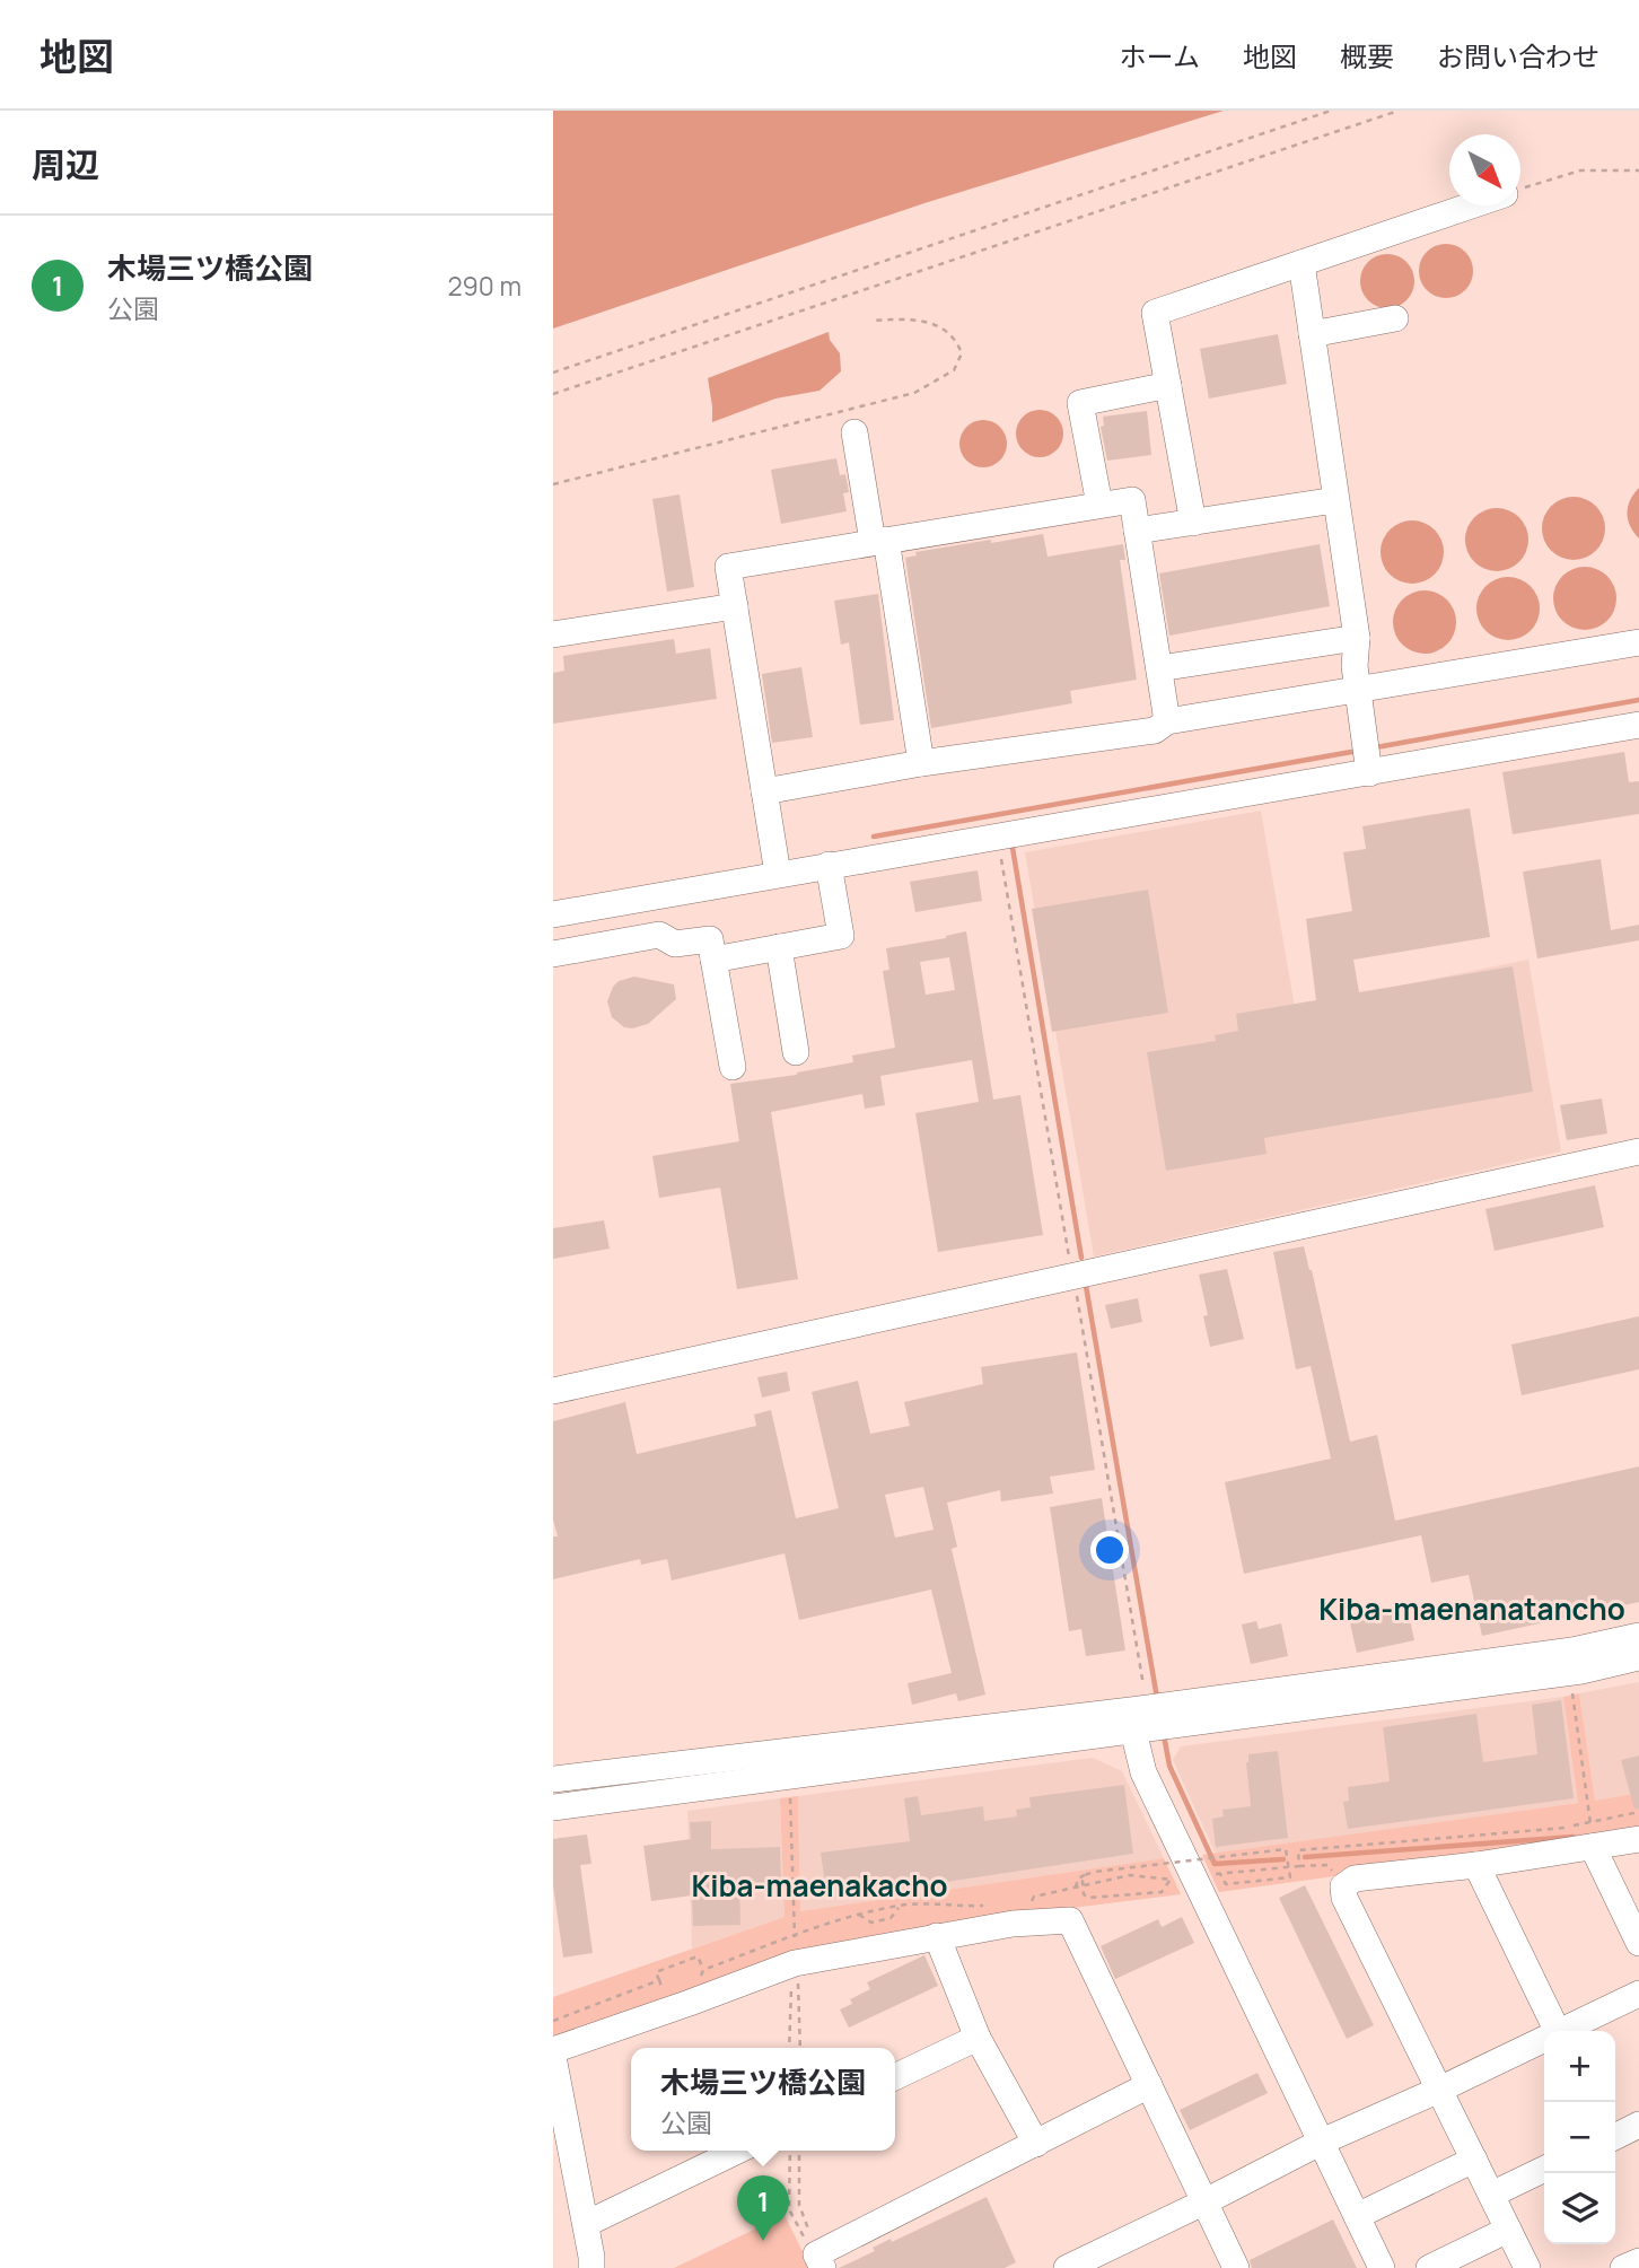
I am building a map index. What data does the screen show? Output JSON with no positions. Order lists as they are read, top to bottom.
{
  "districts": ["Kiba-maenanatancho", "Kiba-maenakacho"],
  "north": "bottom right",
  "page": {
    "header": "地図",
    "nav": [
      "ホーム",
      "地図",
      "概要",
      "お問い合わせ"
    ],
    "heading": "周辺",
    "list": [
      {
        "mark": "1",
        "name": "木場三ツ橋公園",
        "note": "公園",
        "value": "290 m"
      }
    ],
    "map_buttons": ["+", "−"],
    "popup": ["木場三ツ橋公園", "公園"],
    "pins": "1"
  }
}
